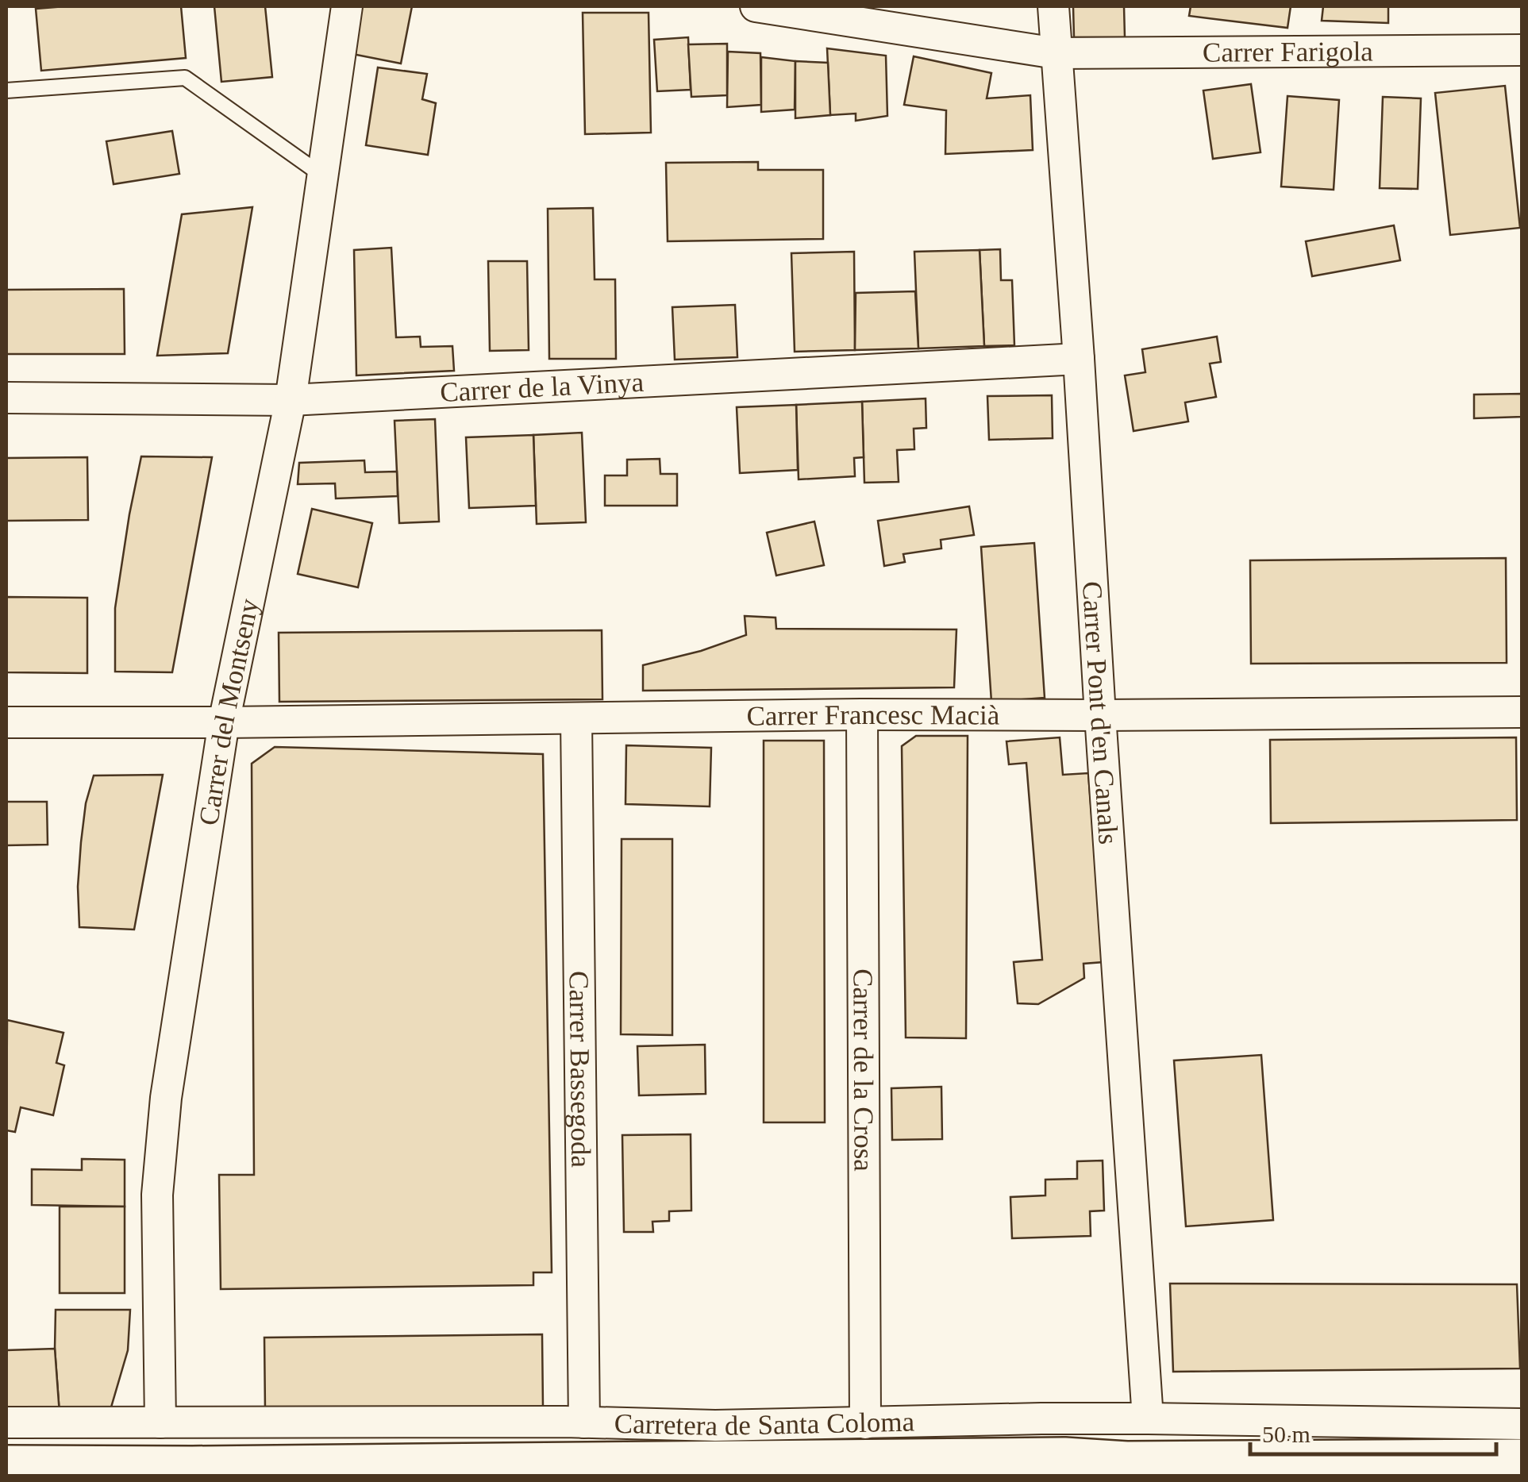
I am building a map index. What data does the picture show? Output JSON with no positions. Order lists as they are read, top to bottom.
{
  "streets": {
    "street": [
      "Carrer Farigola",
      "Carrer de la Vinya",
      "Carrer del Montseny",
      "Carrer Pont d'en Canals",
      "Carrer Francesc Macià",
      "Carrer de la Crosa",
      "Carrer Bassegoda",
      "Carretera de Santa Coloma"
    ]
  },
  "crossings": [
    ["Carrer Farigola", "Carrer Pont d'en Canals"],
    ["Carrer de la Vinya", "Carrer del Montseny"],
    ["Carrer de la Vinya", "Carrer Pont d'en Canals"],
    ["Carrer del Montseny", "Carrer Francesc Macià"],
    ["Carrer del Montseny", "Carretera de Santa Coloma"],
    ["Carrer Pont d'en Canals", "Carrer Francesc Macià"],
    ["Carrer Pont d'en Canals", "Carretera de Santa Coloma"],
    ["Carrer Francesc Macià", "Carrer de la Crosa"],
    ["Carrer Francesc Macià", "Carrer Bassegoda"],
    ["Carrer de la Crosa", "Carretera de Santa Coloma"],
    ["Carrer Bassegoda", "Carretera de Santa Coloma"]
  ],
  "scale_bar": "50 m"
}
